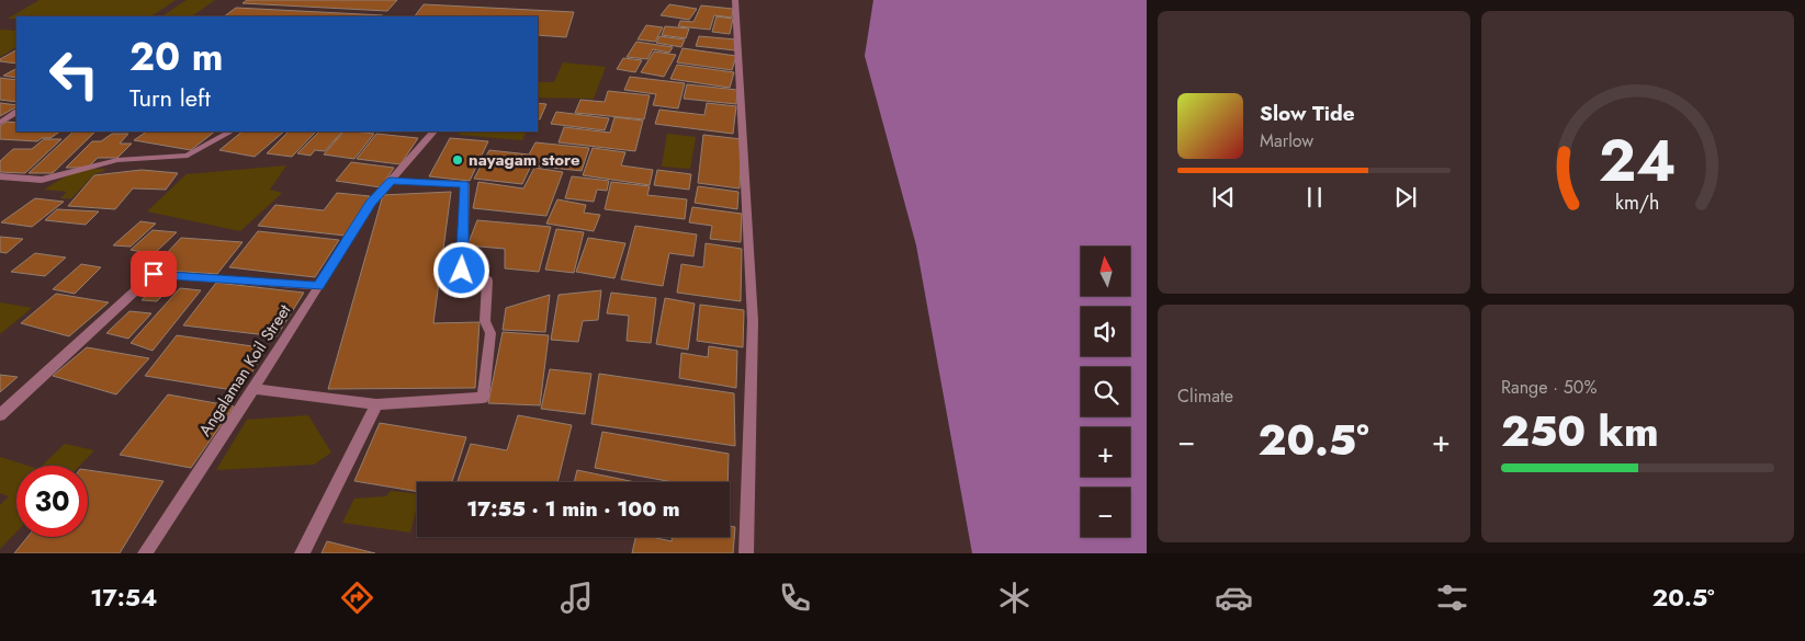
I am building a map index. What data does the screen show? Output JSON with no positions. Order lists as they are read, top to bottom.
{
  "streets": {
    "street": ["Angalaman Koil Street"]
  },
  "places": ["nayagam store"],
  "north": "top",
  "page": {
    "turn": ["20 m", "Turn left"],
    "song": ["Slow Tide", "Marlow"],
    "map_buttons": ["+", "−"],
    "tile": [
      "Climate",
      ["Range · 50%", "250 km"]
    ],
    "heat": ["−", "20.5°", "+"],
    "limit": "30",
    "trip": "17:55 · 1 min · 100 m",
    "tabs": ["17:54", "20.5°"],
    "gauge": ["24", "km/h"]
  }
}
